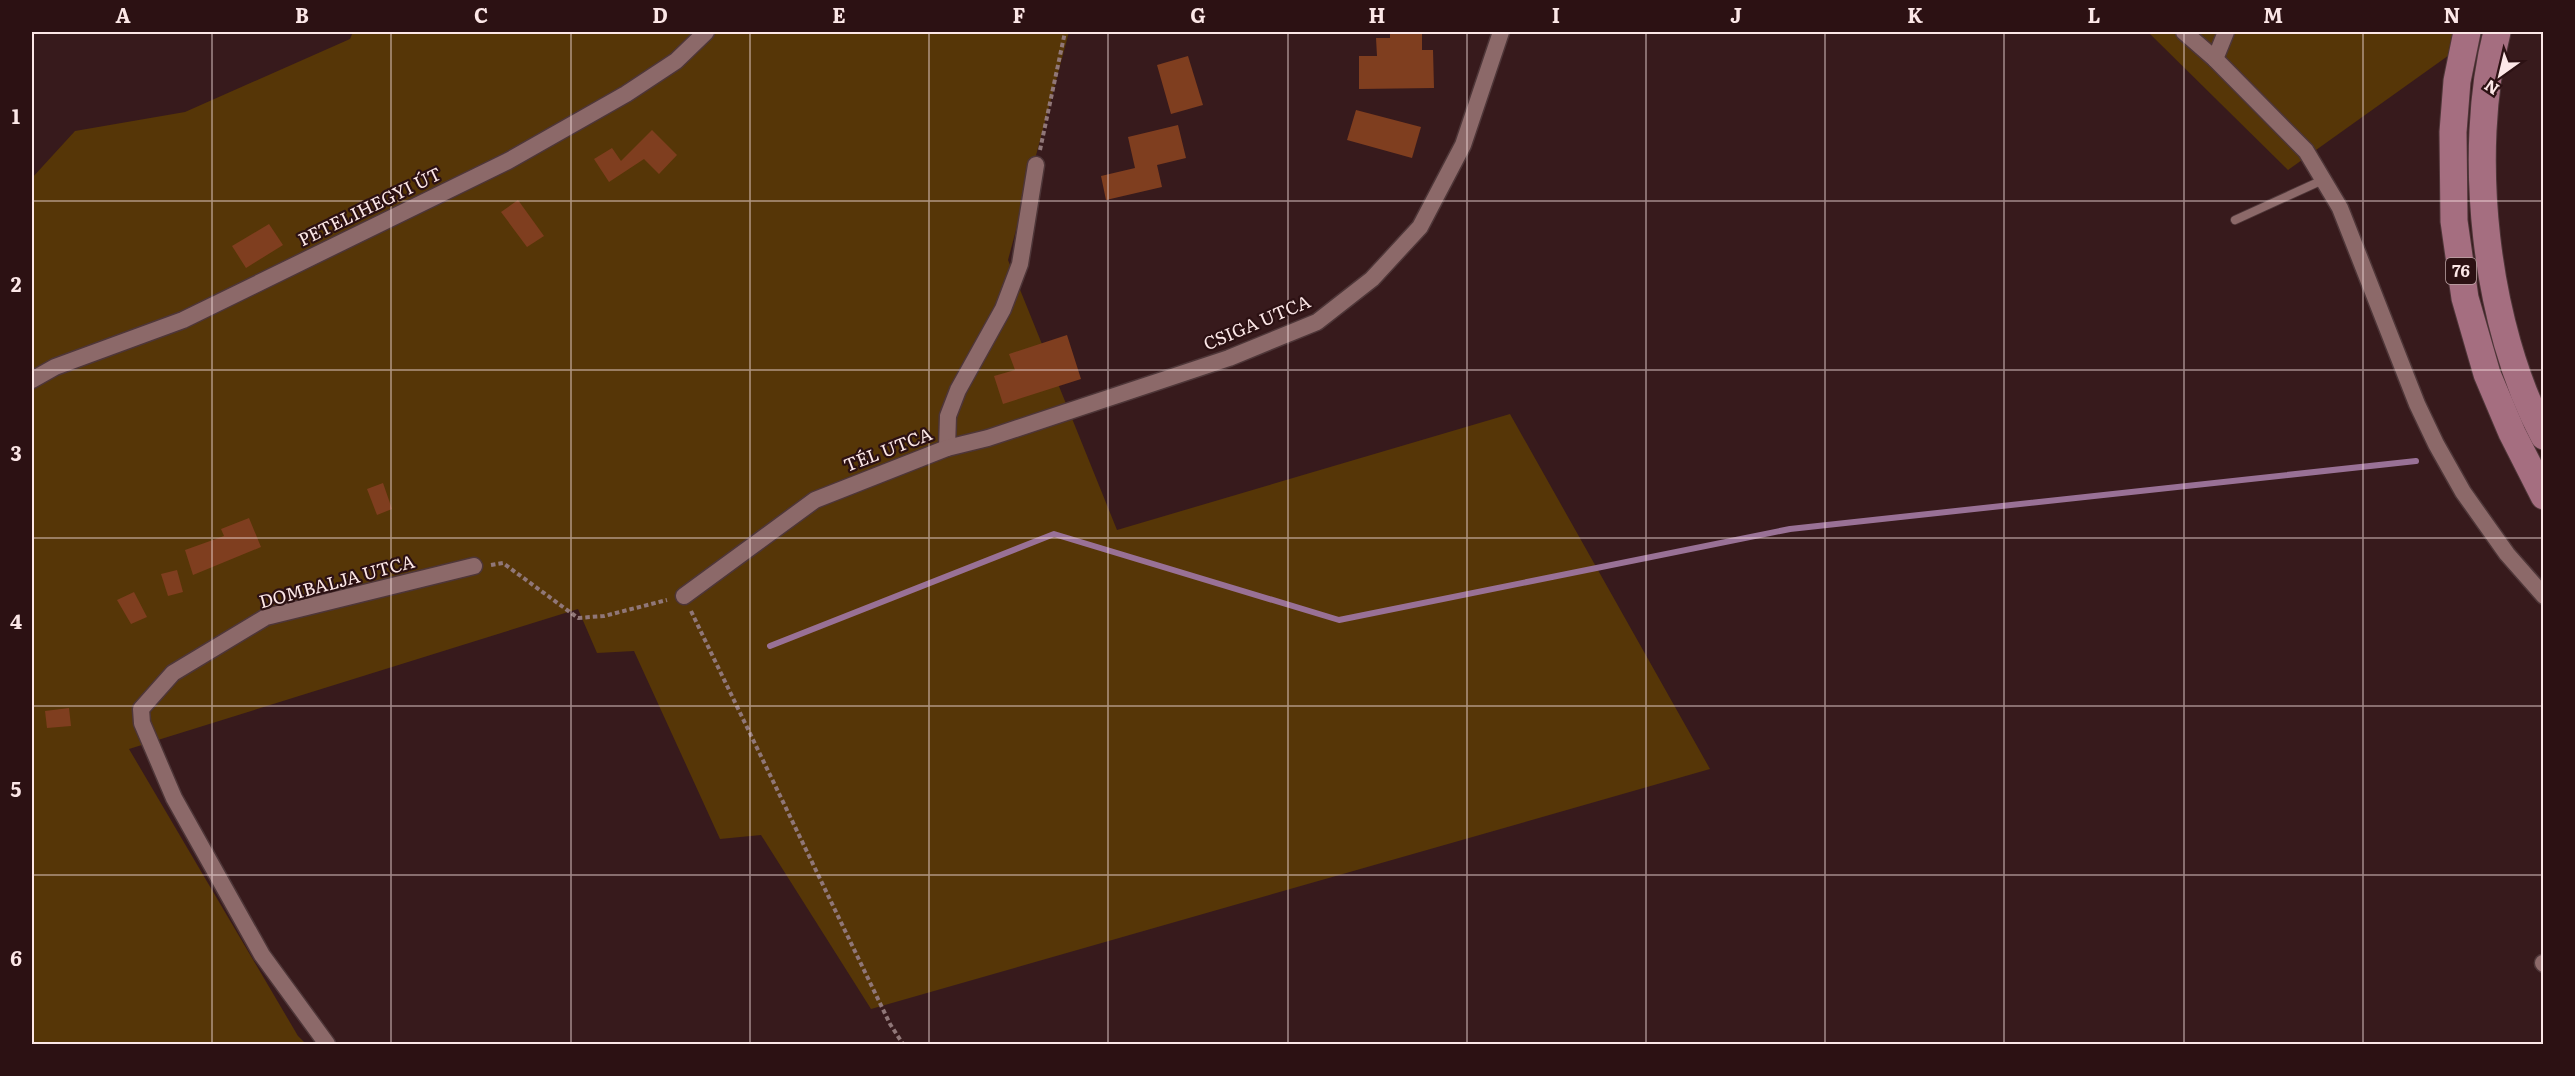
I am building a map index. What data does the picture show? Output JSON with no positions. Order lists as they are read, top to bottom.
{
  "streets": {
    "main road": ["76"],
    "street": [
      "PETELIHEGYI ÚT",
      "CSIGA UTCA",
      "TÉL UTCA",
      "DOMBALJA UTCA"
    ]
  },
  "crossings": [
    ["CSIGA UTCA", "TÉL UTCA"]
  ],
  "north": "bottom left",
  "grid": {
    "columns": [
      "A",
      "B",
      "C",
      "D",
      "E",
      "F",
      "G",
      "H",
      "I",
      "J",
      "K",
      "L",
      "M",
      "N"
    ],
    "rows": [
      "1",
      "2",
      "3",
      "4",
      "5",
      "6"
    ]
  }
}
